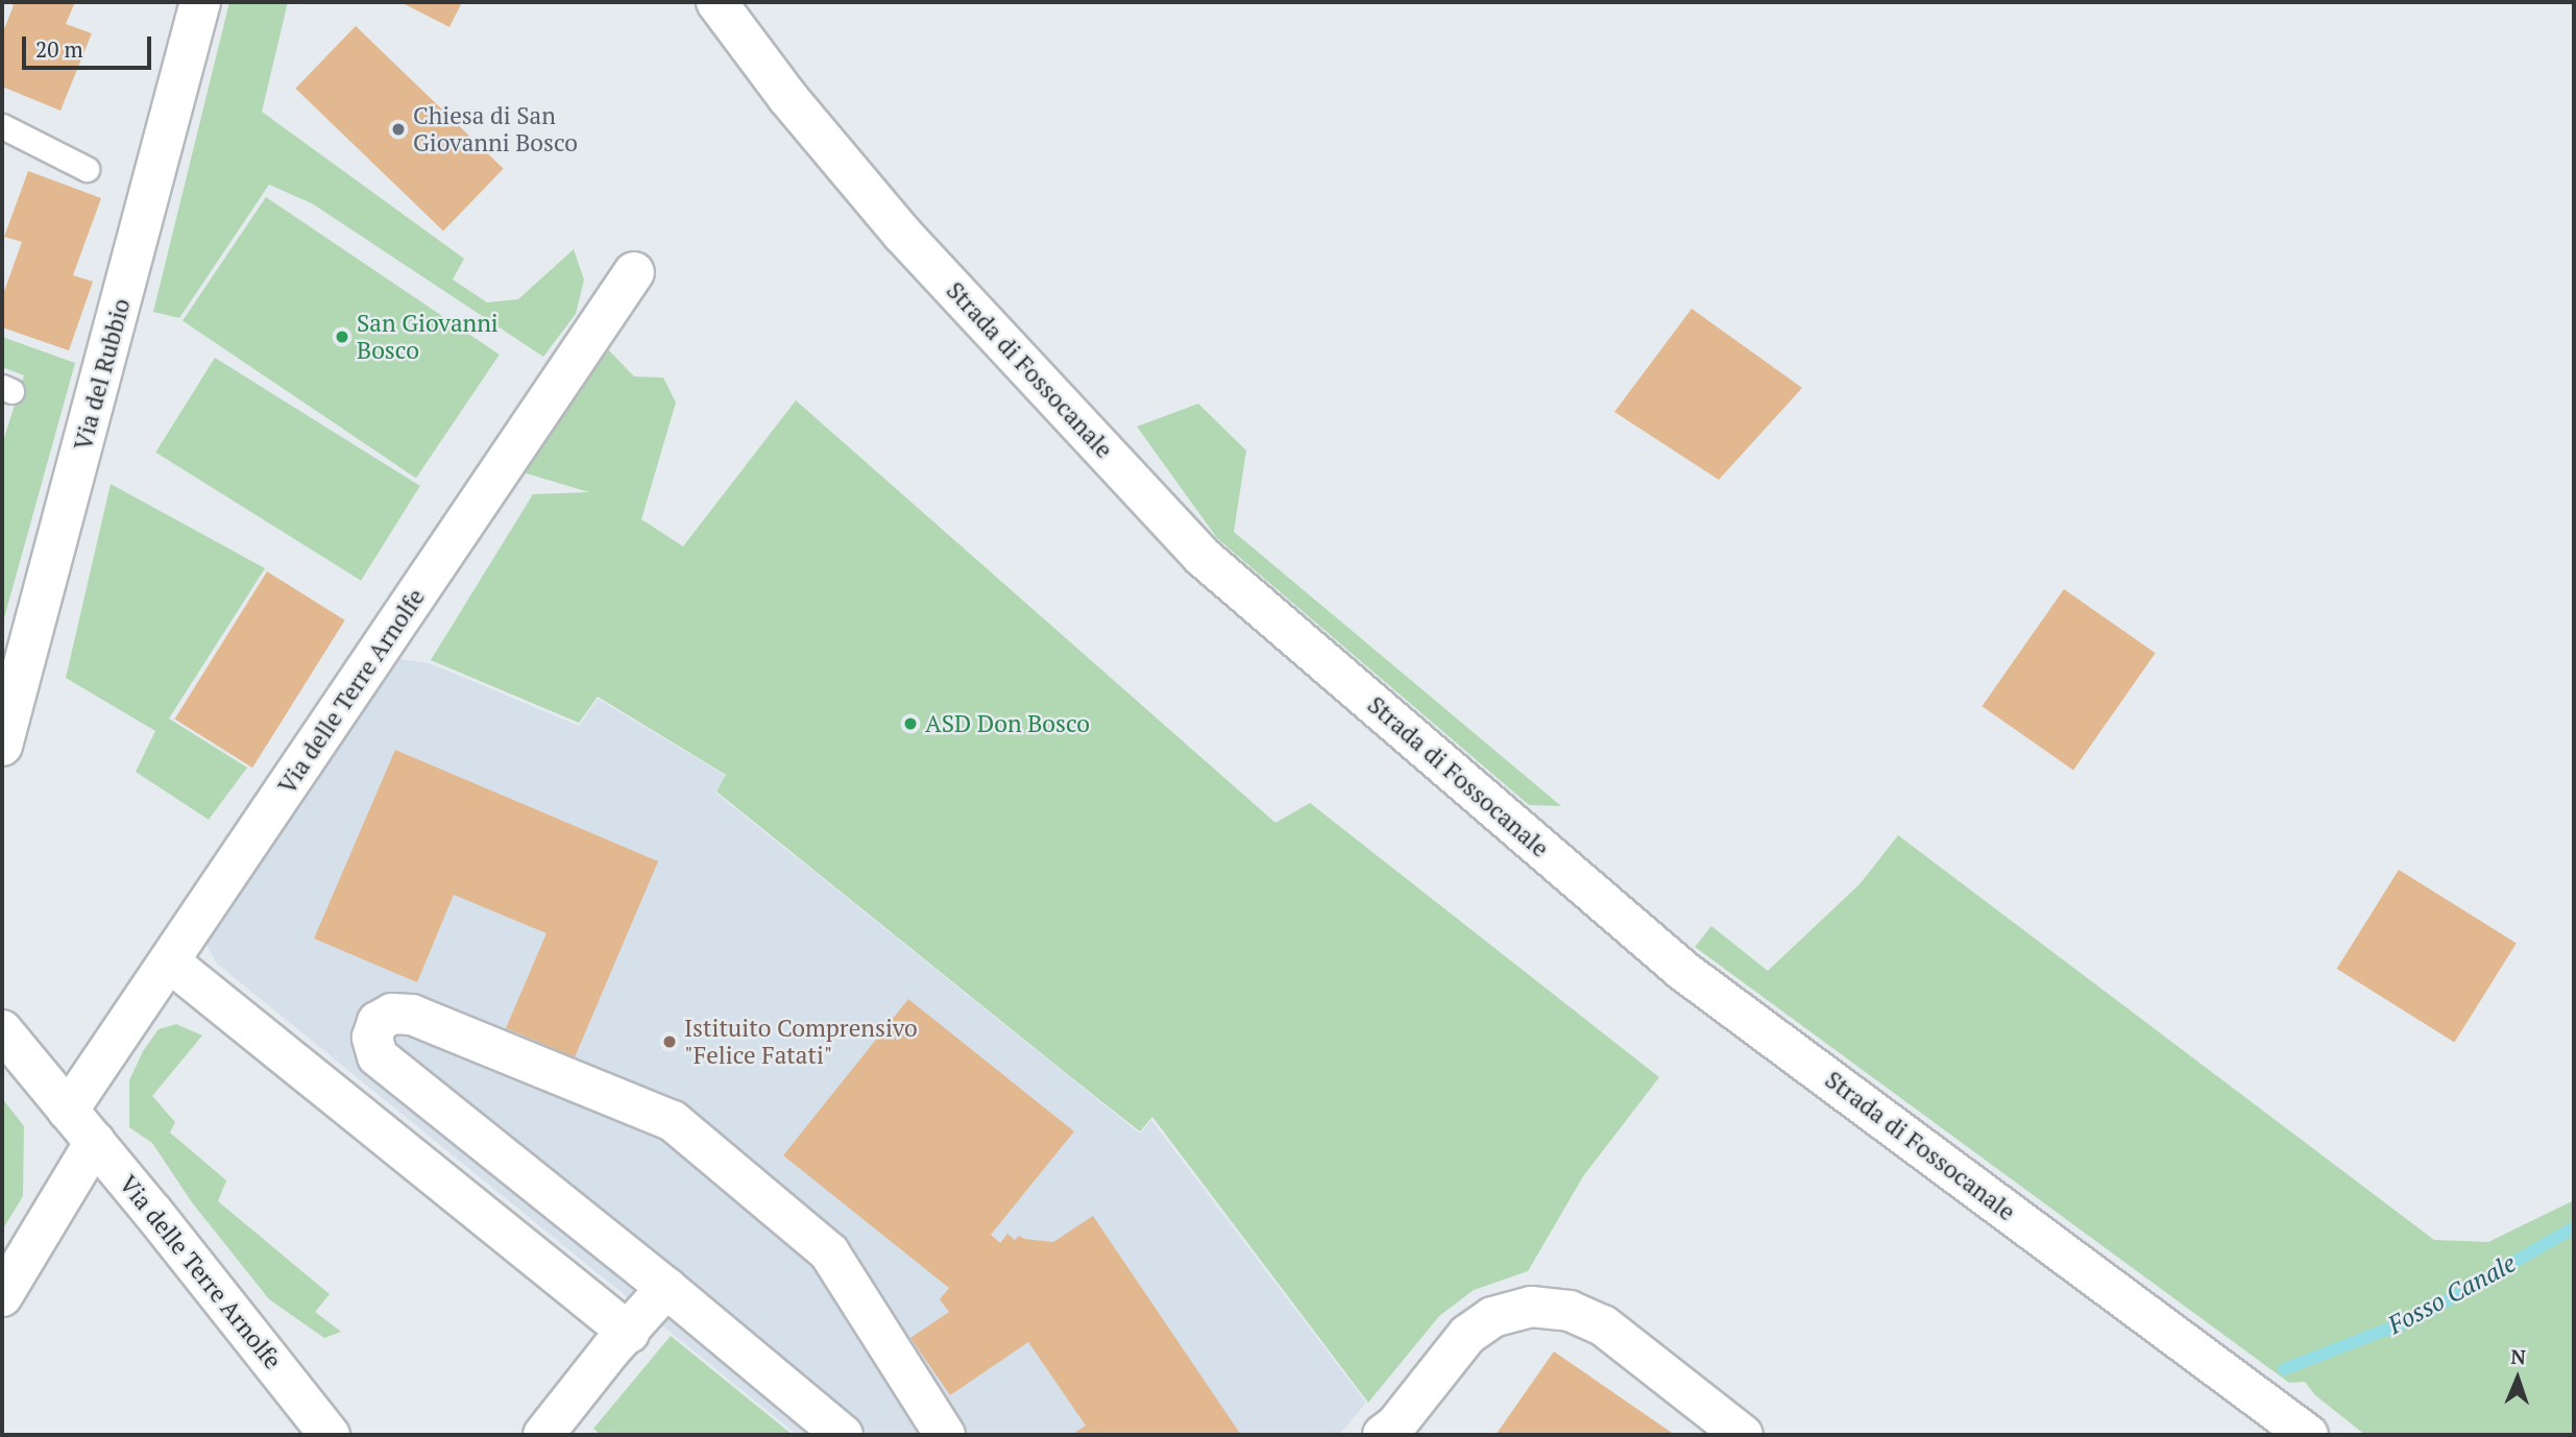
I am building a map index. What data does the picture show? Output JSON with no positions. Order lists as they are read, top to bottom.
{
  "streets": {
    "street": ["Strada di Fossocanale", "Via del Rubbio", "Via delle Terre Arnolfe"]
  },
  "water": ["Fosso Canale"],
  "places": [
    "Chiesa di San Giovanni Bosco",
    "San Giovanni Bosco",
    "ASD Don Bosco",
    "Istituito Comprensivo \"Felice Fatati\""
  ],
  "scale_bar": "20 m",
  "north": "top"
}
